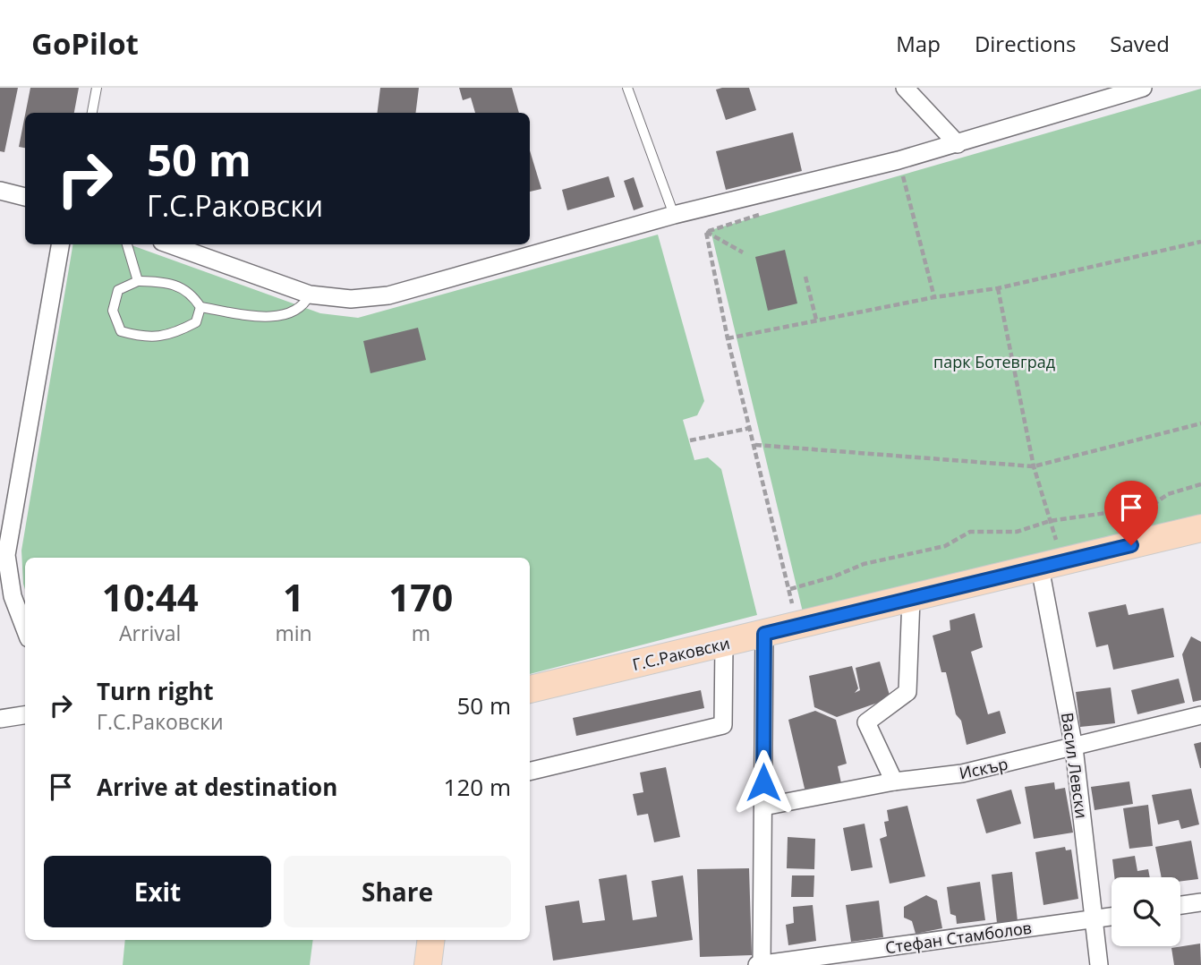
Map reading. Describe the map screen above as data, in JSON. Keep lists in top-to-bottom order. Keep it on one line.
{"streets":{"main road":["Г.С.Раковски"],"street":["Васил Левски","Искър","Стефан Стамболов"]},"crossings":[["Г.С.Раковски","Васил Левски"],["Васил Левски","Искър"],["Васил Левски","Стефан Стамболов"]],"parks":["парк Ботевград"],"page":{"header":"GoPilot","nav":["Map","Directions","Saved"],"turn":["50 m","Г.С.Раковски"],"eta":["10:44","Arrival","1","min","170","m"],"list":[{"name":"Turn right","note":"Г.С.Раковски","value":"50 m"},{"name":"Arrive at destination","value":"120 m"}],"buttons":["Exit","Share"]}}
